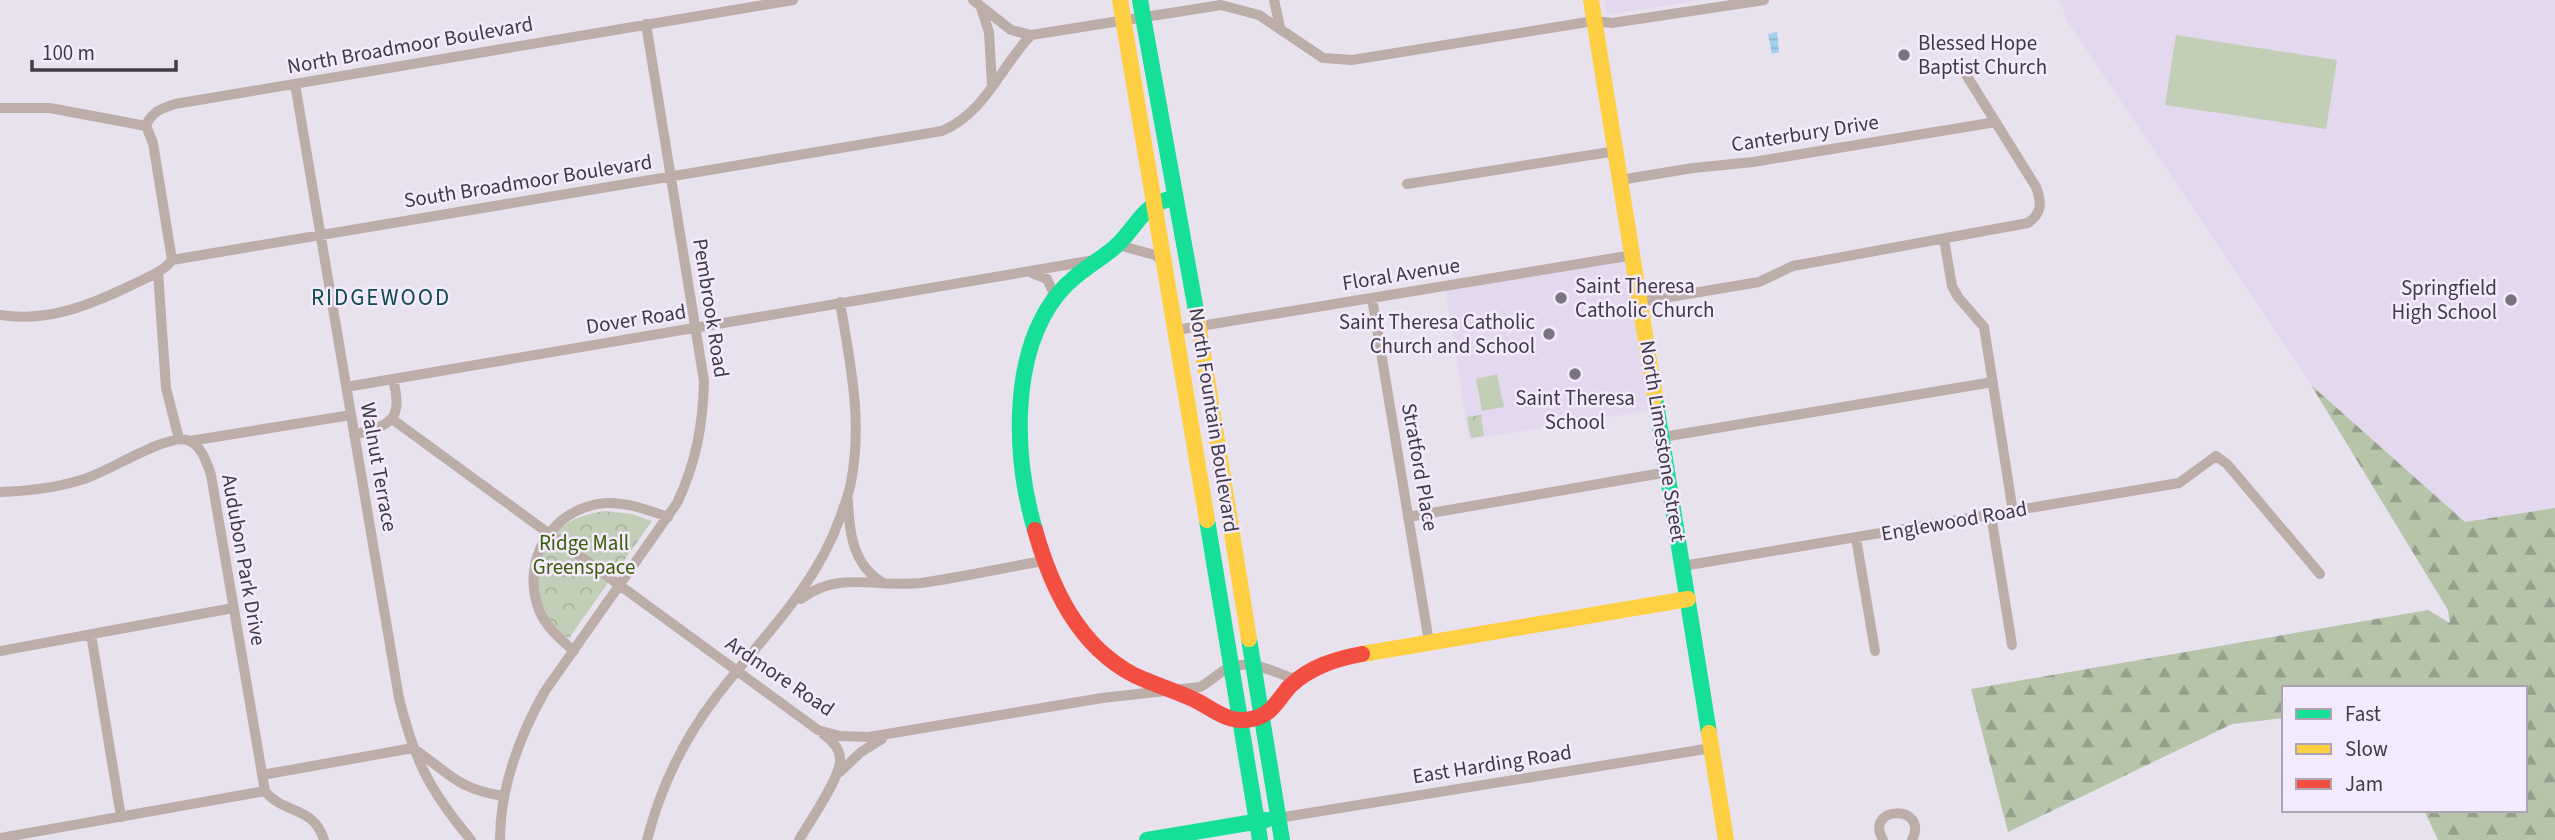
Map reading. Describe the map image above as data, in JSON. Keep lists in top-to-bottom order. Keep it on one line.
{"streets":{"street":["North Broadmoor Boulevard","Canterbury Drive","South Broadmoor Boulevard","Floral Avenue","Pembrook Road","Dover Road","North Fountain Boulevard","North Limestone Street","Walnut Terrace","Stratford Place","Englewood Road","Audubon Park Drive","Ardmore Road","East Harding Road"]},"crossings":[["North Broadmoor Boulevard","Pembrook Road"],["North Broadmoor Boulevard","Walnut Terrace"],["Canterbury Drive","North Limestone Street"],["South Broadmoor Boulevard","Pembrook Road"],["South Broadmoor Boulevard","Walnut Terrace"],["Floral Avenue","North Fountain Boulevard"],["Floral Avenue","North Limestone Street"],["Floral Avenue","Stratford Place"],["Pembrook Road","Dover Road"],["Pembrook Road","Ardmore Road"],["Dover Road","Walnut Terrace"],["North Fountain Boulevard","Ardmore Road"],["North Fountain Boulevard","East Harding Road"],["North Limestone Street","Englewood Road"],["North Limestone Street","East Harding Road"]],"districts":["RIDGEWOOD"],"parks":["Ridge Mall Greenspace"],"places":["Blessed Hope Baptist Church","Saint Theresa Catholic Church","Springfield High School","Saint Theresa Catholic Church and School","Saint Theresa School"],"legend":["Fast","Slow","Jam"],"scale_bar":"100 m"}
